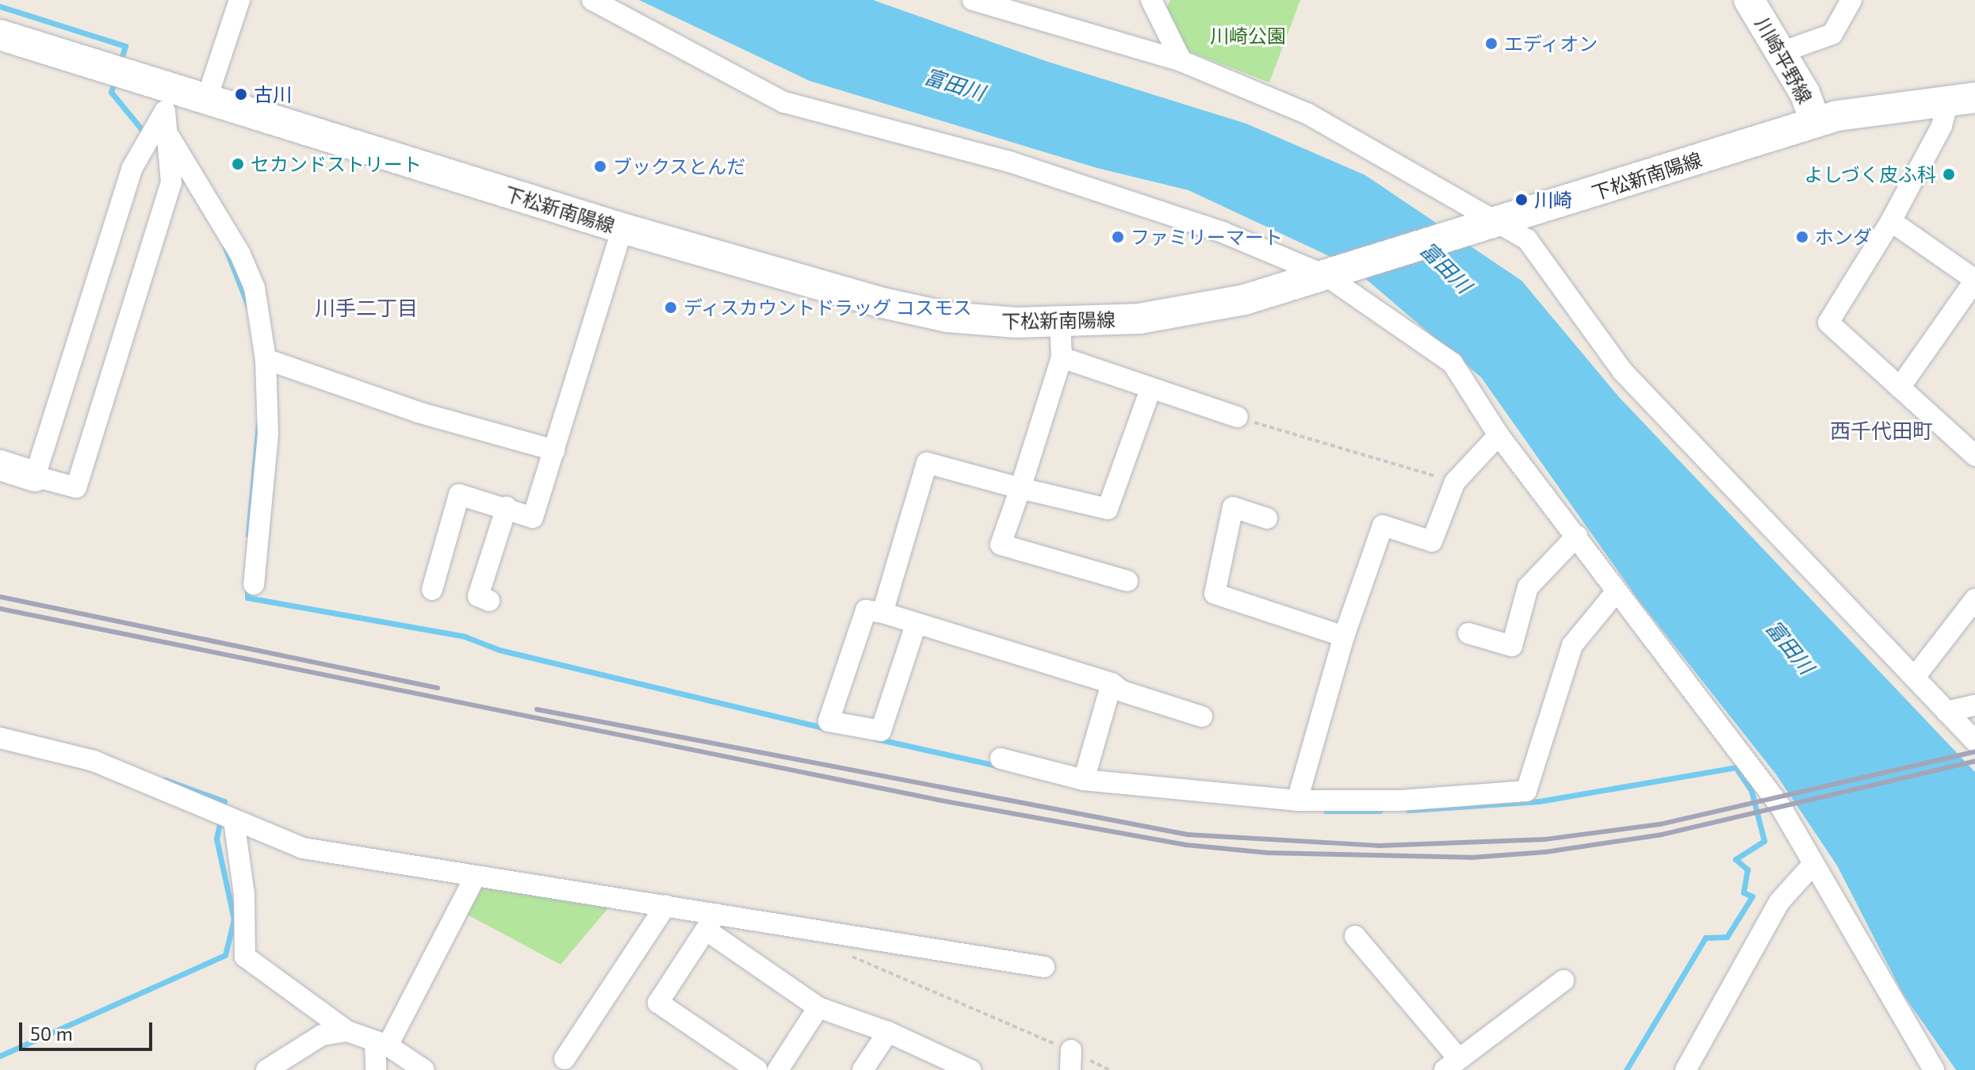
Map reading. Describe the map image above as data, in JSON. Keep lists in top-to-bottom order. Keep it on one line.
{"streets":{"main road":["川崎平野線","下松新南陽線"]},"crossings":[["川崎平野線","下松新南陽線"]],"districts":["川手二丁目","西千代田町"],"water":["富田川"],"parks":["川崎公園"],"places":["エディオン","古川","セカンドストリート","ブックスとんだ","よしづく皮ふ科","川崎","ファミリーマート","ホンダ","ディスカウントドラッグ コスモス"],"scale_bar":"50 m"}
